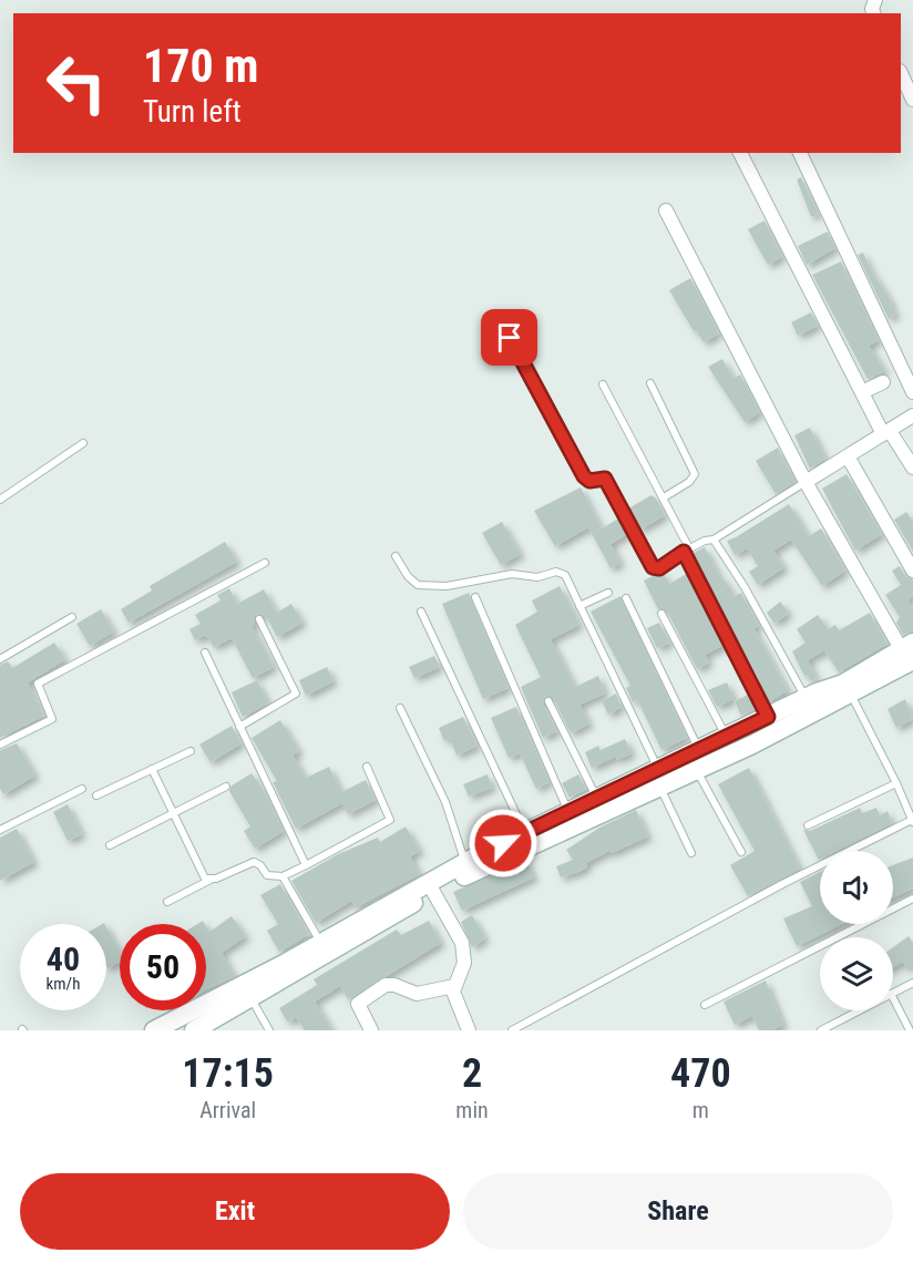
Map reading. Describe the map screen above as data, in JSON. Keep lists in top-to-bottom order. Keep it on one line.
{"page":{"turn":["170 m","Turn left"],"speed":"40 km/h","limit":"50","eta":["17:15","Arrival","2","min","470","m"],"buttons":["Exit","Share"]}}
